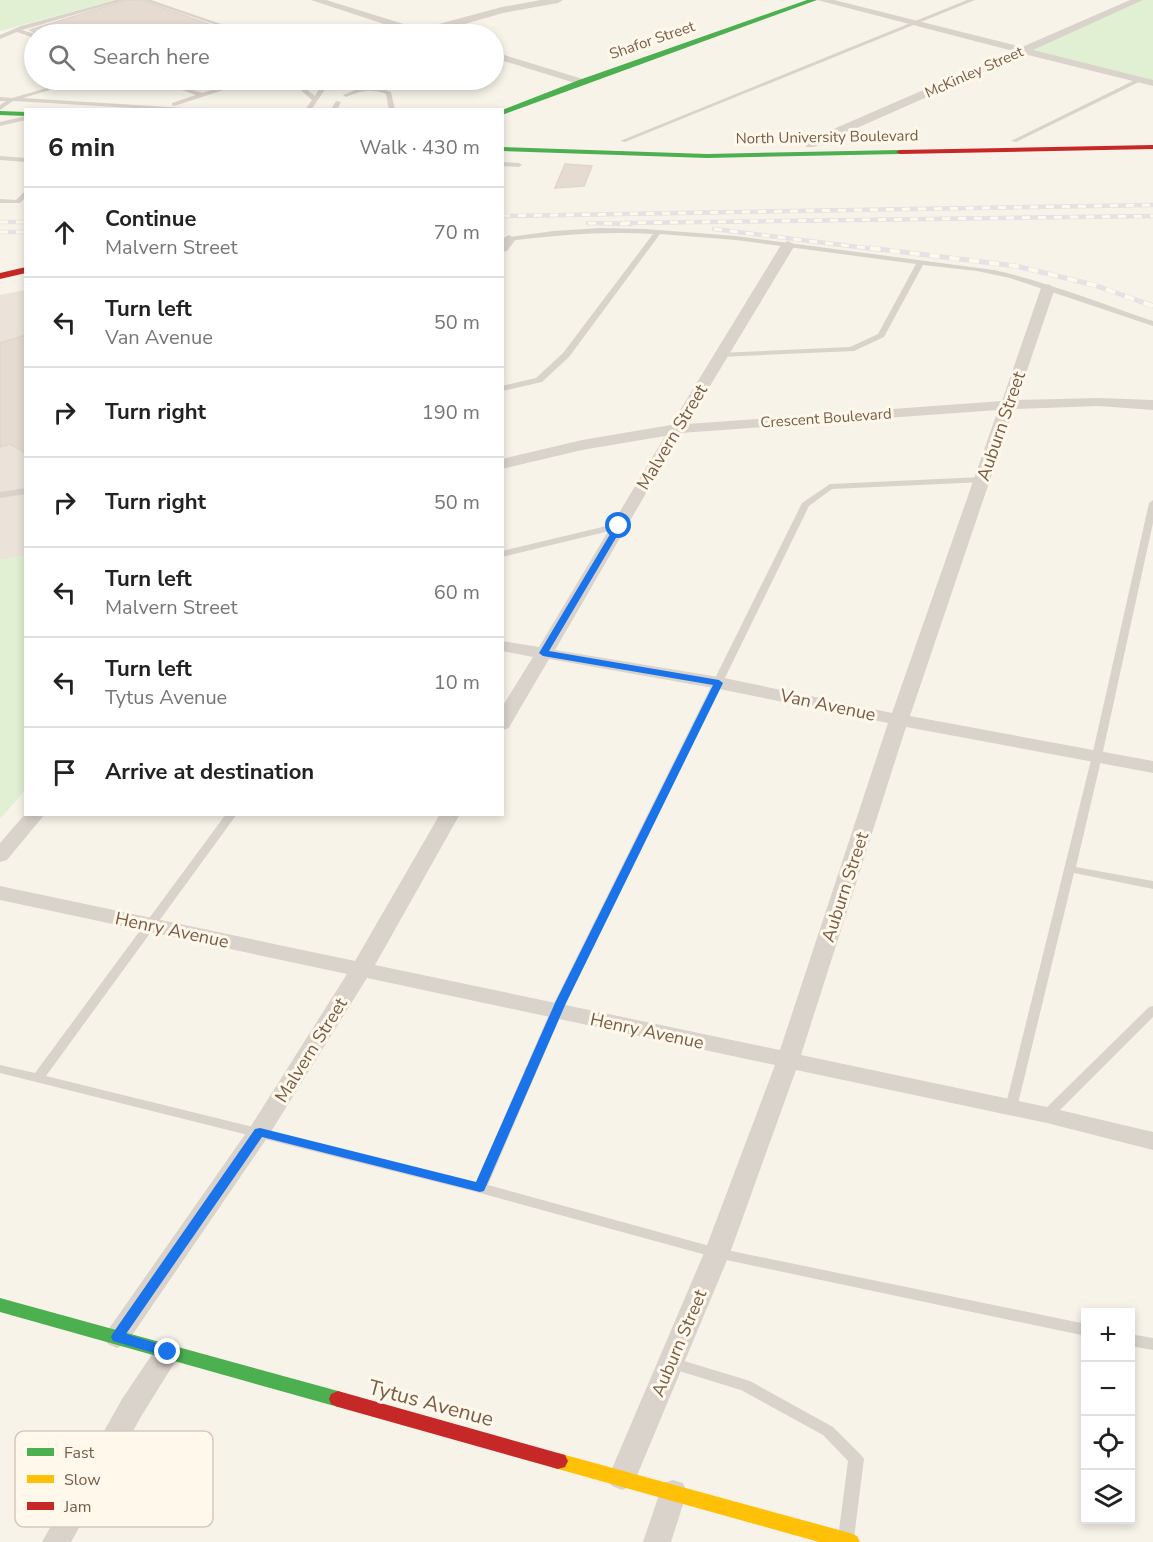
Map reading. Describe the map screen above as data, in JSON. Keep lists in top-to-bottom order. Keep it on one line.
{"streets":{"main road":["Shafor Street","North University Boulevard","Tytus Avenue"],"street":["McKinley Street","Crescent Boulevard","Auburn Street","Malvern Street","Van Avenue","Henry Avenue"]},"crossings":[["McKinley Street","North University Boulevard"],["Crescent Boulevard","Auburn Street"],["Crescent Boulevard","Malvern Street"],["Auburn Street","Van Avenue"],["Auburn Street","Henry Avenue"],["Auburn Street","Tytus Avenue"],["Malvern Street","Van Avenue"],["Malvern Street","Henry Avenue"],["Malvern Street","Tytus Avenue"]],"legend":["Fast","Slow","Jam"],"page":{"search":"Search here","heading":["6 min","Walk · 430 m"],"list":[["Continue","Malvern Street","70 m"],["Turn left","Van Avenue","50 m"],["Turn right","190 m"],["Turn right","50 m"],["Turn left","Malvern Street","60 m"],["Turn left","Tytus Avenue","10 m"],"Arrive at destination"],"map_buttons":["+","−"]}}
